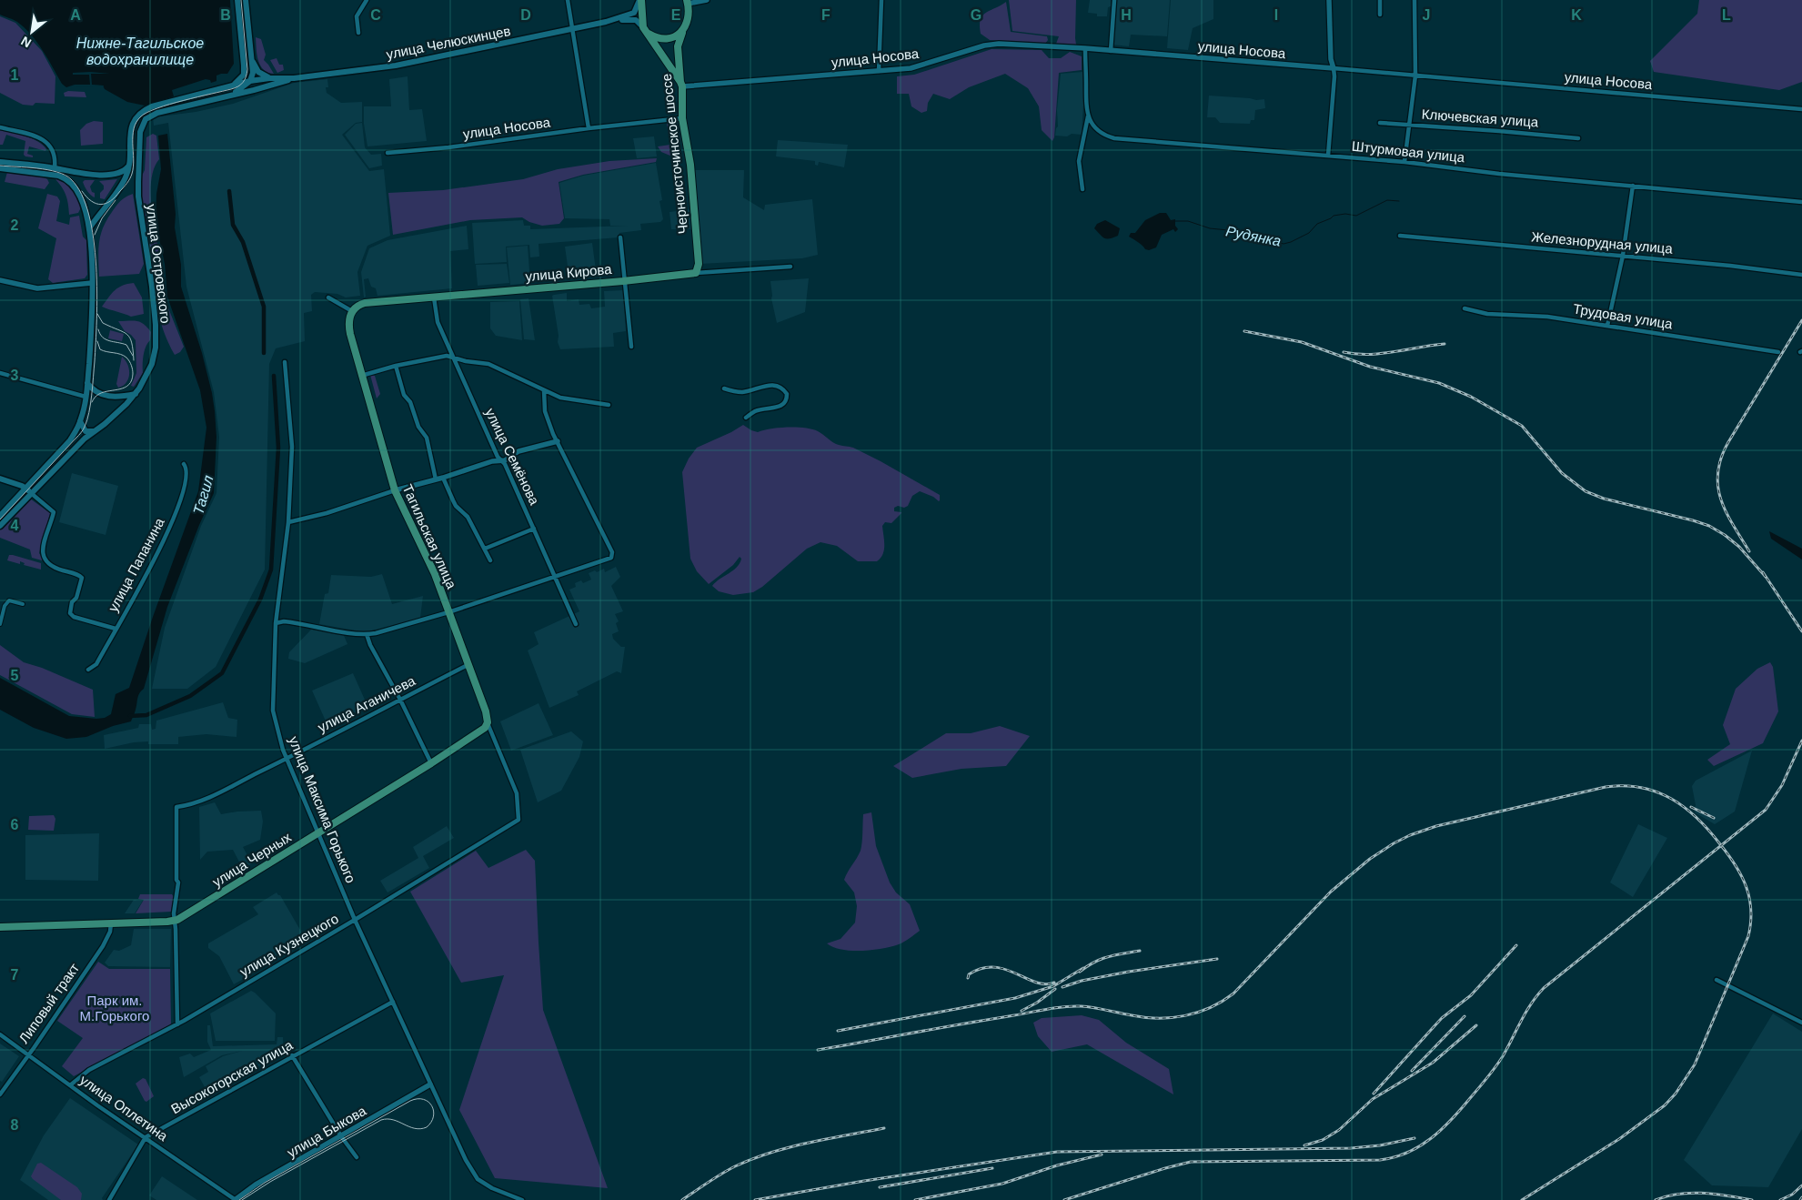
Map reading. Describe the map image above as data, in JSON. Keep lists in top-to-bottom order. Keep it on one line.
{"streets":{"main road":["улица Челюскинцев","Черноисточинское шоссе","улица Островского","улица Кирова","Тагильская улица","улица Черных"],"street":["улица Носова","Ключевская улица","Штурмовая улица","Железнорудная улица","Трудовая улица","улица Семёнова","улица Папанина","улица Аганичева","улица Максима Горького","улица Кузнецкого","Липовый тракт","Высокогорская улица","улица Оплетина","улица Быкова"]},"crossings":[["улица Челюскинцев","улица Островского"],["улица Носова","Черноисточинское шоссе"],["Черноисточинское шоссе","улица Кирова"],["улица Кирова","улица Семёнова"],["улица Кирова","Тагильская улица"],["Тагильская улица","улица Аганичева"],["Тагильская улица","улица Черных"],["Тагильская улица","улица Кузнецкого"],["улица Аганичева","улица Максима Горького"],["улица Аганичева","улица Черных"],["улица Максима Горького","улица Черных"],["улица Максима Горького","улица Кузнецкого"],["улица Максима Горького","Высокогорская улица"],["улица Максима Горького","улица Быкова"],["улица Черных","Липовый тракт"],["улица Кузнецкого","улица Оплетина"],["Липовый тракт","улица Оплетина"],["Высокогорская улица","улица Оплетина"],["улица Оплетина","улица Быкова"]],"water":["Нижне-Тагильское водохранилище","Рудянка","Тагил"],"parks":["Парк им. М.Горького"],"north":"bottom left","grid":{"columns":["A","B","C","D","E","F","G","H","I","J","K","L"],"rows":["1","2","3","4","5","6","7","8"]}}
